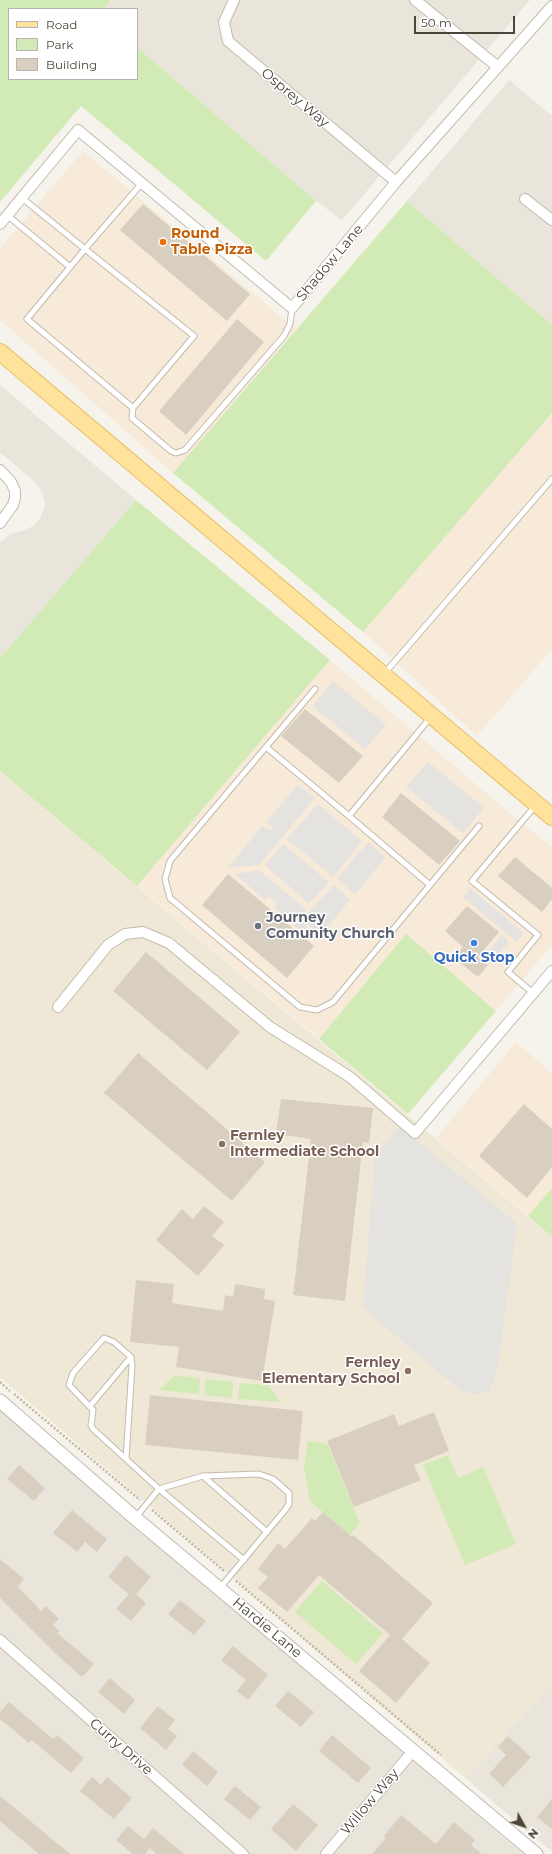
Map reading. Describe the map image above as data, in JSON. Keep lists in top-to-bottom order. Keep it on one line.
{"streets":{"street":["Osprey Way","Shadow Lane","Hardie Lane","Curry Drive","Willow Way"]},"crossings":[["Osprey Way","Shadow Lane"],["Hardie Lane","Willow Way"]],"places":["Round Table Pizza","Journey Comunity Church","Quick Stop","Fernley Intermediate School","Fernley Elementary School"],"legend":["Road","Park","Building"],"scale_bar":"50 m","north":"bottom right"}
